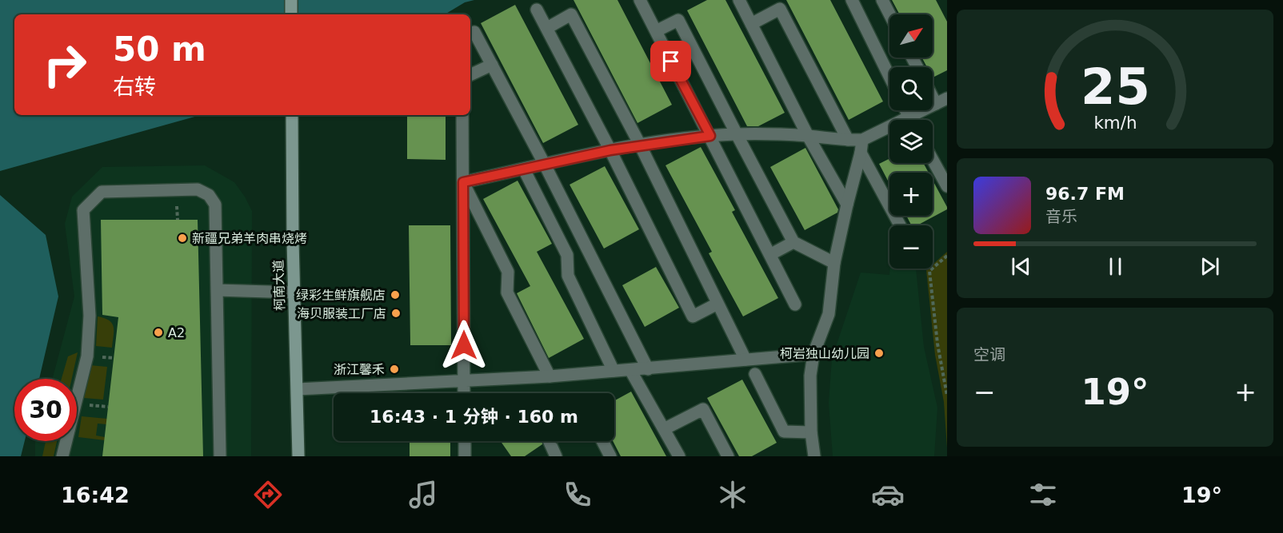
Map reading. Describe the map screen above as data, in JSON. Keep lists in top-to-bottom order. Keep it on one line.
{"streets":{"main road":["柯南大道"]},"places":["新疆兄弟羊肉串烧烤","绿彩生鲜旗舰店","海贝服装工厂店","A2","柯岩独山幼儿园","浙江馨禾"],"north":"top right","page":{"map_buttons":["+","−"],"turn":["50 m","右转"],"song":["96.7 FM","音乐"],"tile":"空调","heat":["−","19°","+"],"limit":"30","trip":"16:43 · 1 分钟 · 160 m","tabs":["16:42","19°"],"gauge":["25","km/h"]}}
